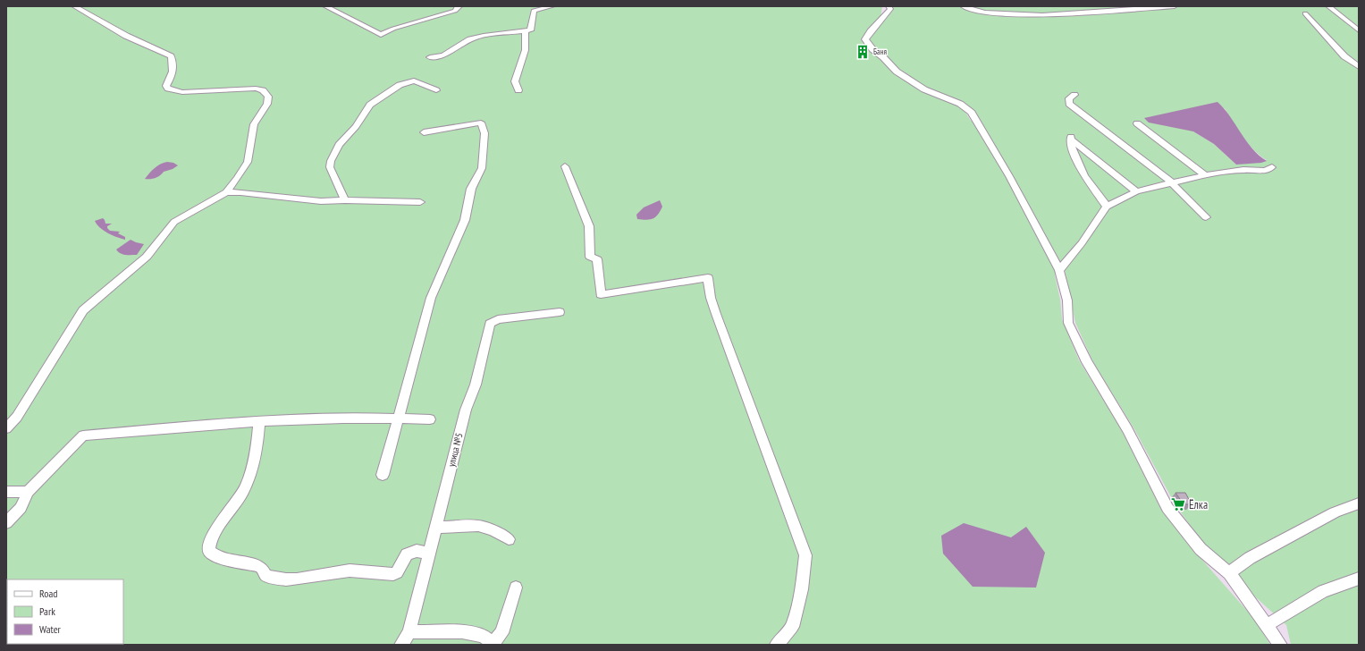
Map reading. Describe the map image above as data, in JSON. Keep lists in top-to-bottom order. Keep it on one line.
{"streets":{"street":["улица №5"]},"places":{"building":["Баня"],"supermarket":["Ёлка"]},"legend":["Road","Park","Water"]}
